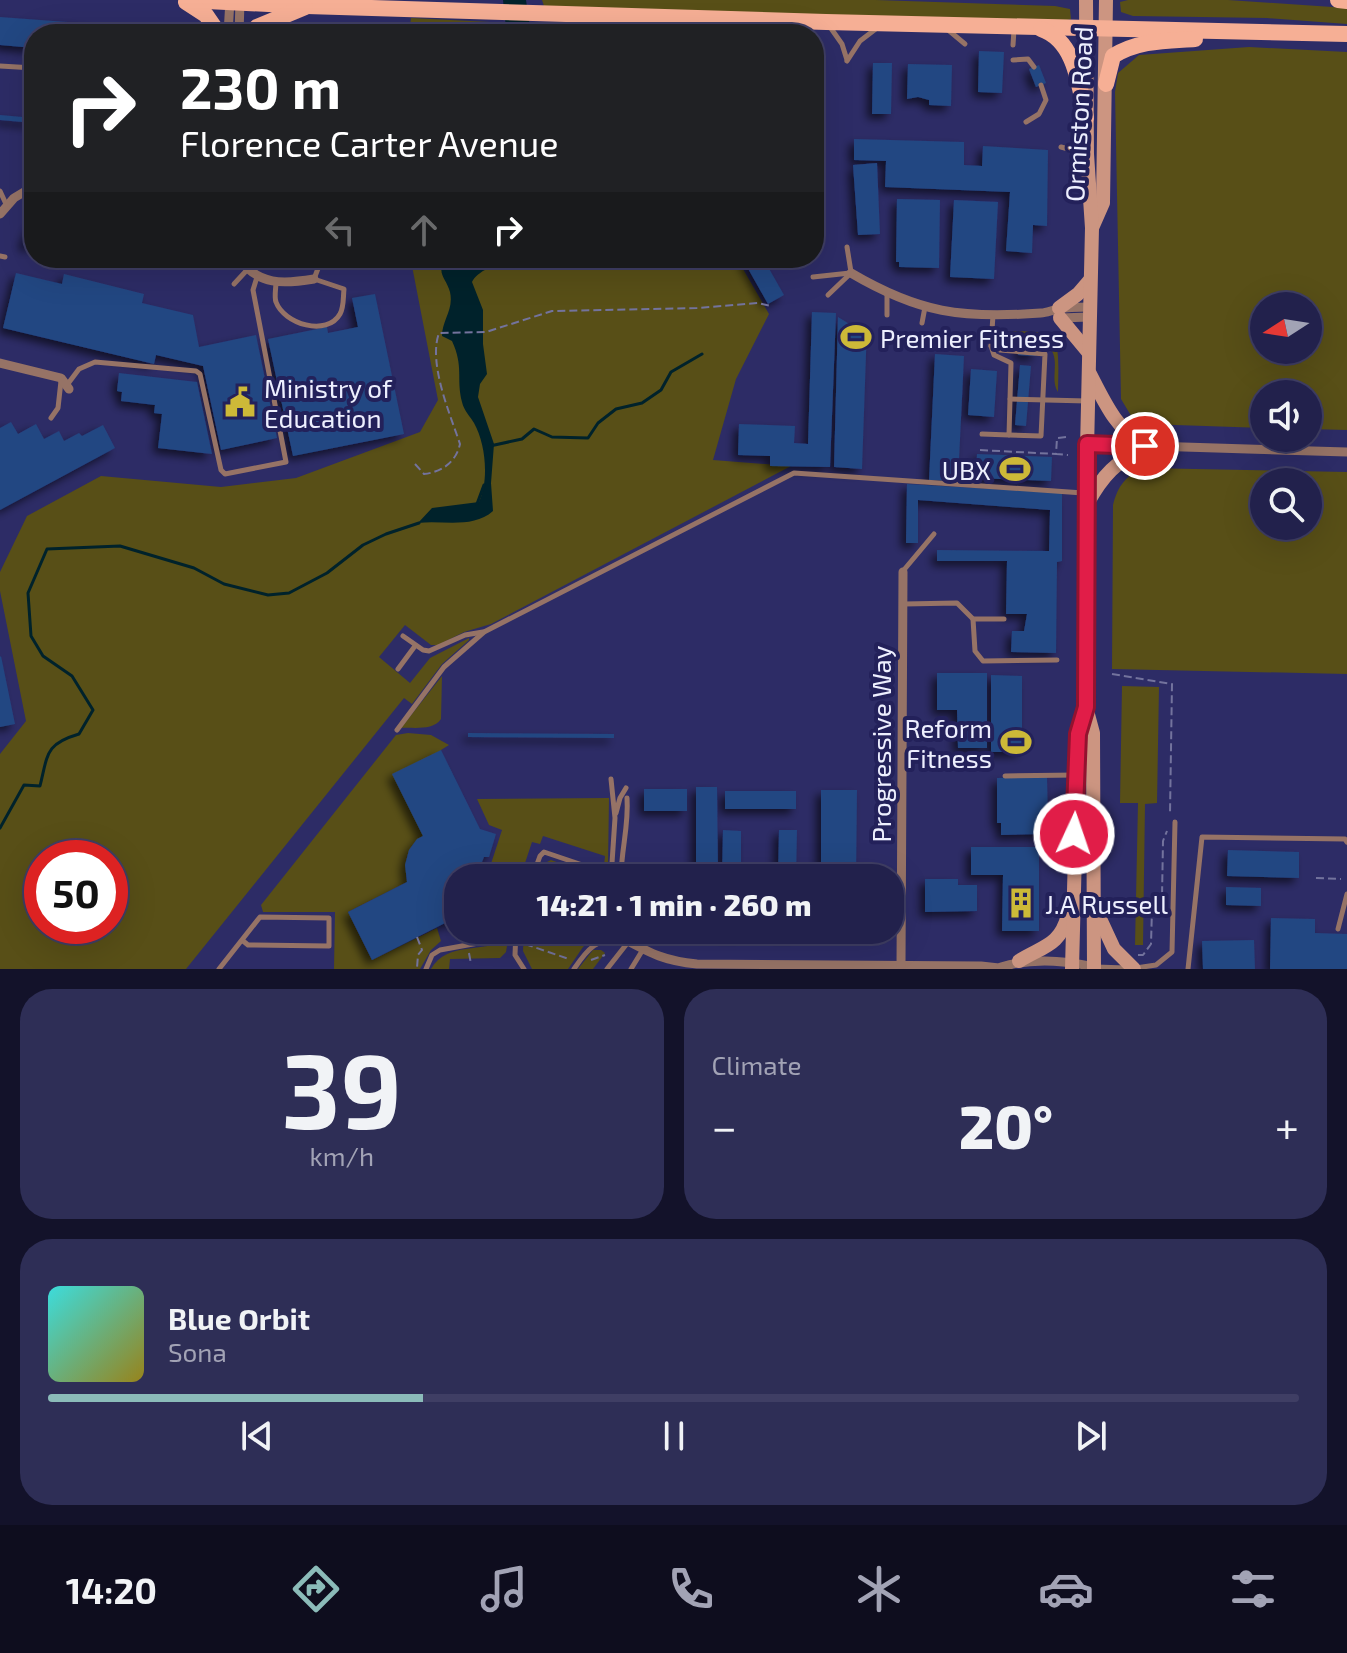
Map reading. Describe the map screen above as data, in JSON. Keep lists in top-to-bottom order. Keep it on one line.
{"streets":{"main road":["Ormiston Road"],"street":["Progressive Way"]},"places":{"sports":["Premier Fitness","UBX","Reform Fitness"],"public building":["Ministry of Education"],"building":["J.A Russell"]},"north":"left","page":{"turn":["230 m","Florence Carter Avenue"],"limit":"50","trip":"14:21 · 1 min · 260 m","tile":[["39","km/h"],"Climate"],"heat":["−","20°","+"],"song":["Blue Orbit","Sona"],"tabs":"14:20"}}
